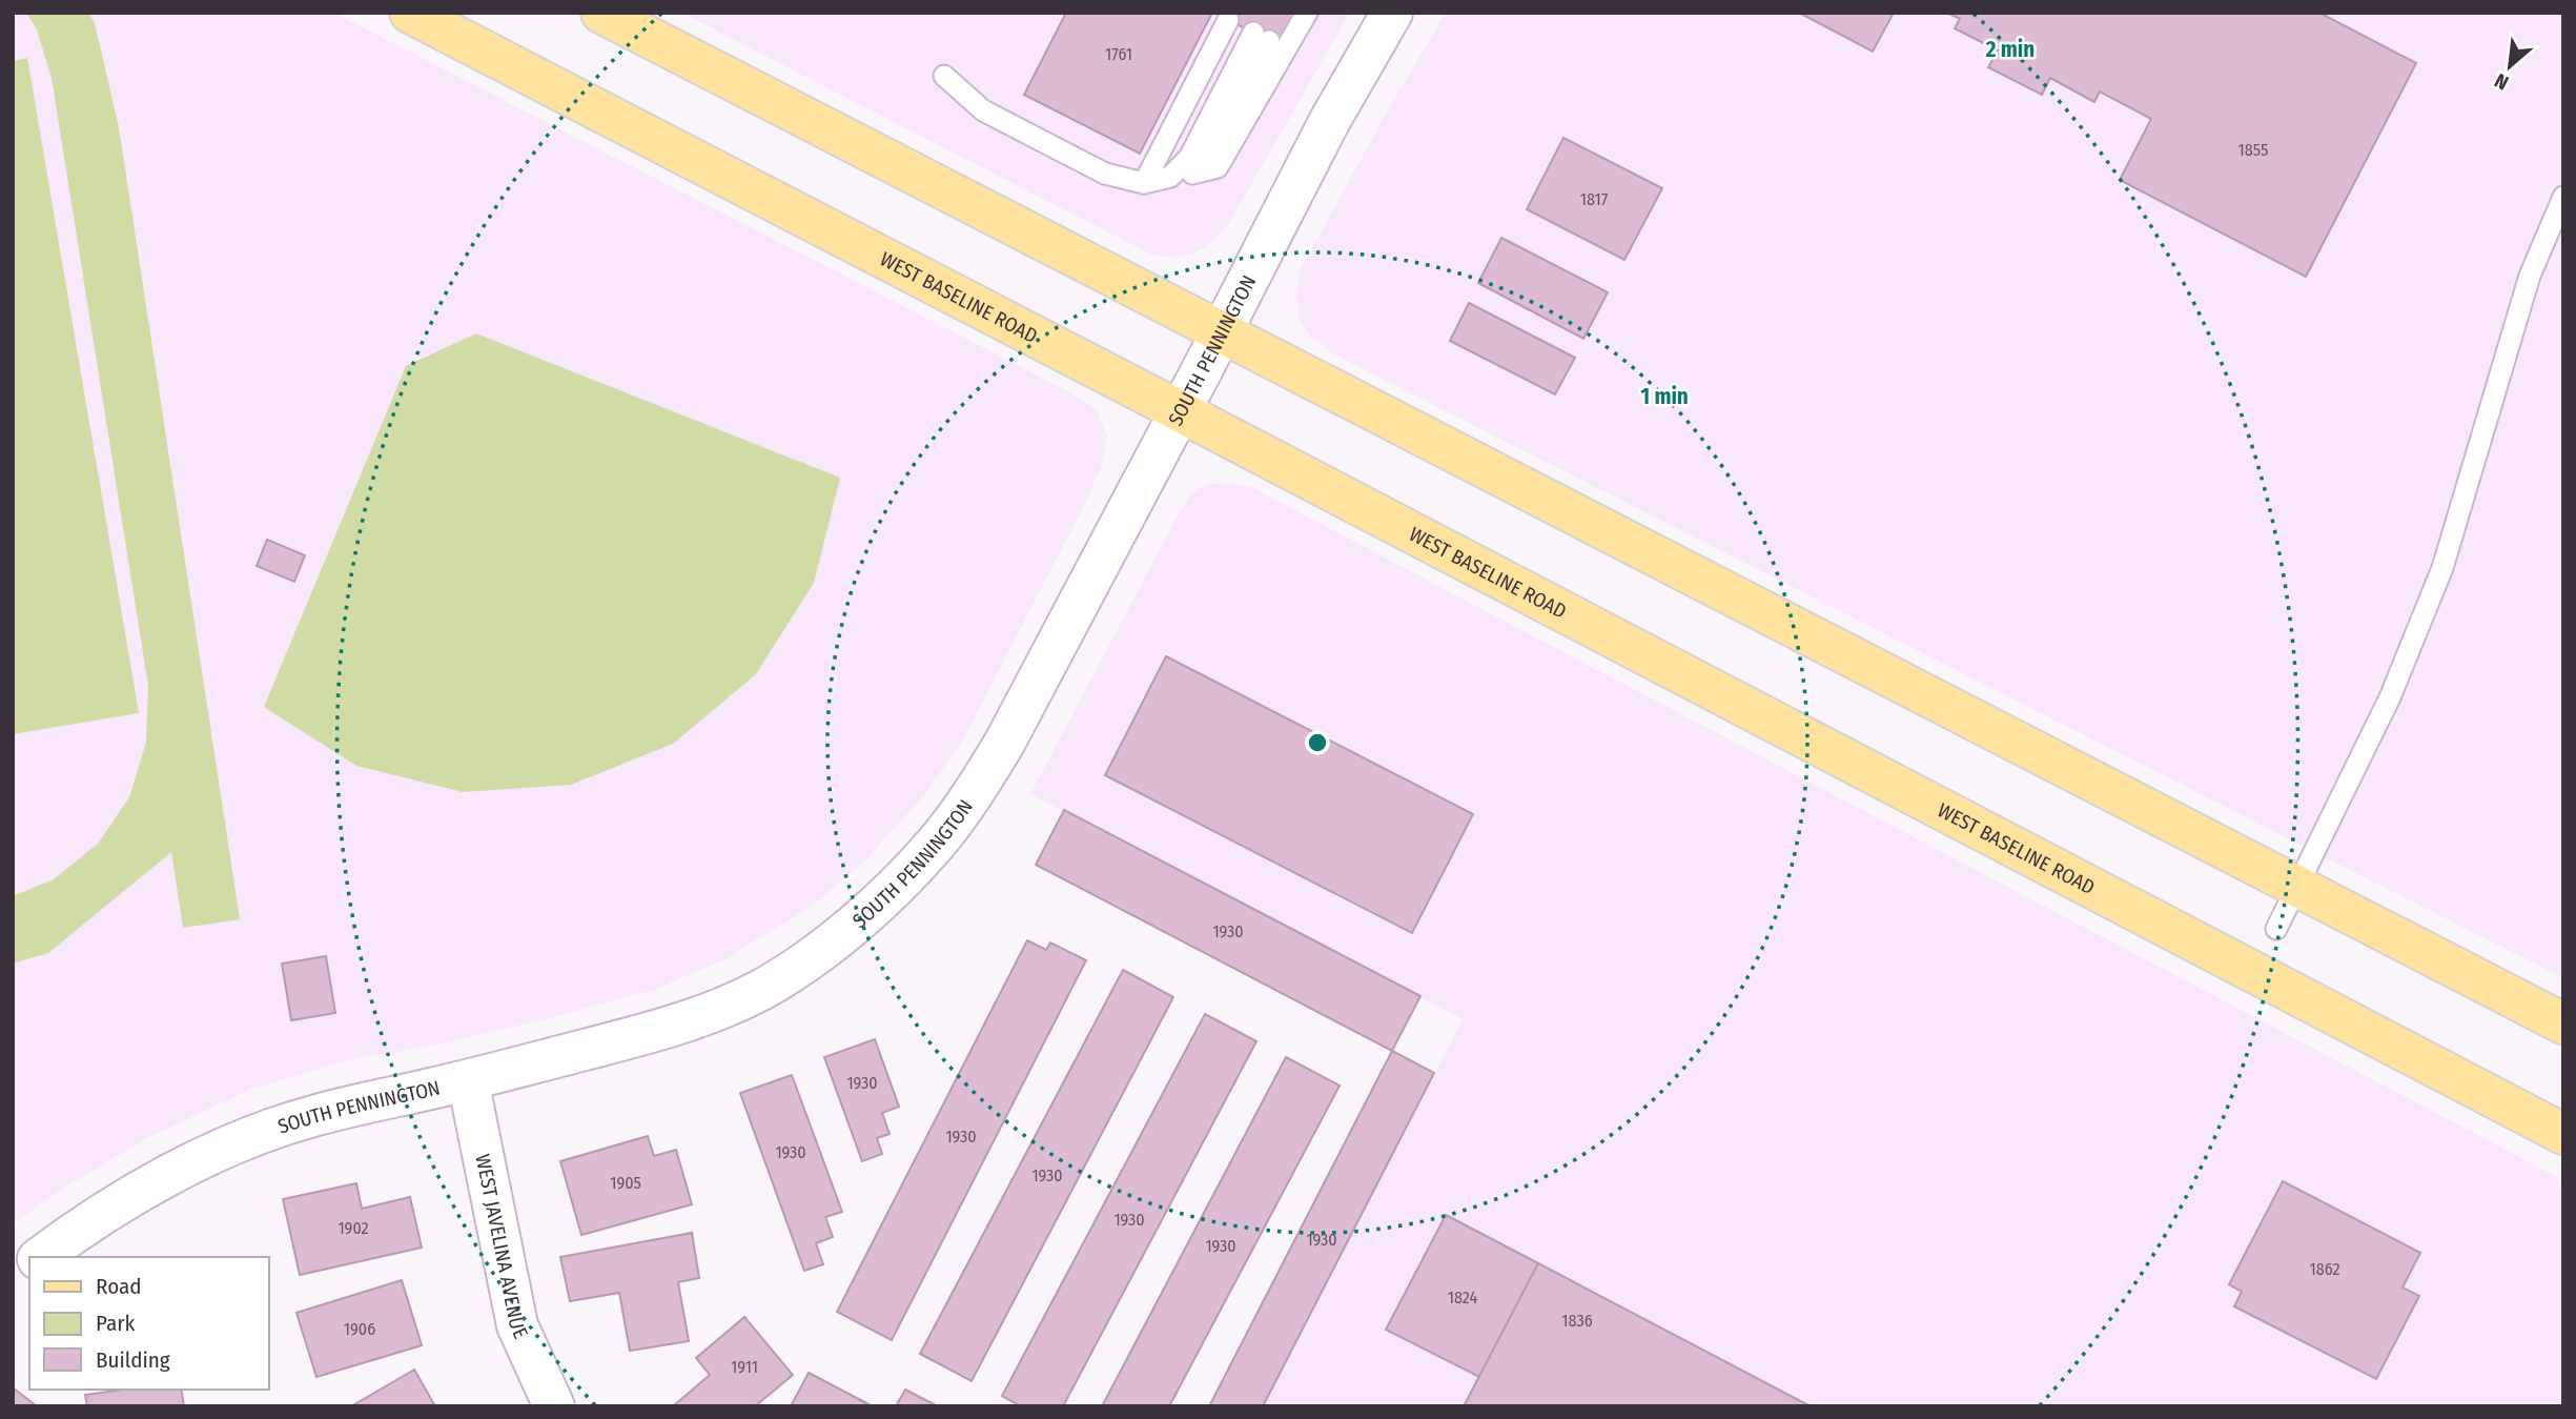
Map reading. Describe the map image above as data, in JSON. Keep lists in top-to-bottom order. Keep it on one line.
{"streets":{"main road":["WEST BASELINE ROAD"],"street":["SOUTH PENNINGTON","WEST JAVELINA AVENUE"]},"crossings":[["WEST BASELINE ROAD","SOUTH PENNINGTON"],["SOUTH PENNINGTON","WEST JAVELINA AVENUE"]],"house_numbers":["1761","1855","1817","1930","1930","1930","1930","1930","1905","1930","1902","1930","1930","1862","1824","1836","1906","1911"],"legend":["Road","Park","Building"],"north":"bottom left","rings":["2 min","1 min"]}
